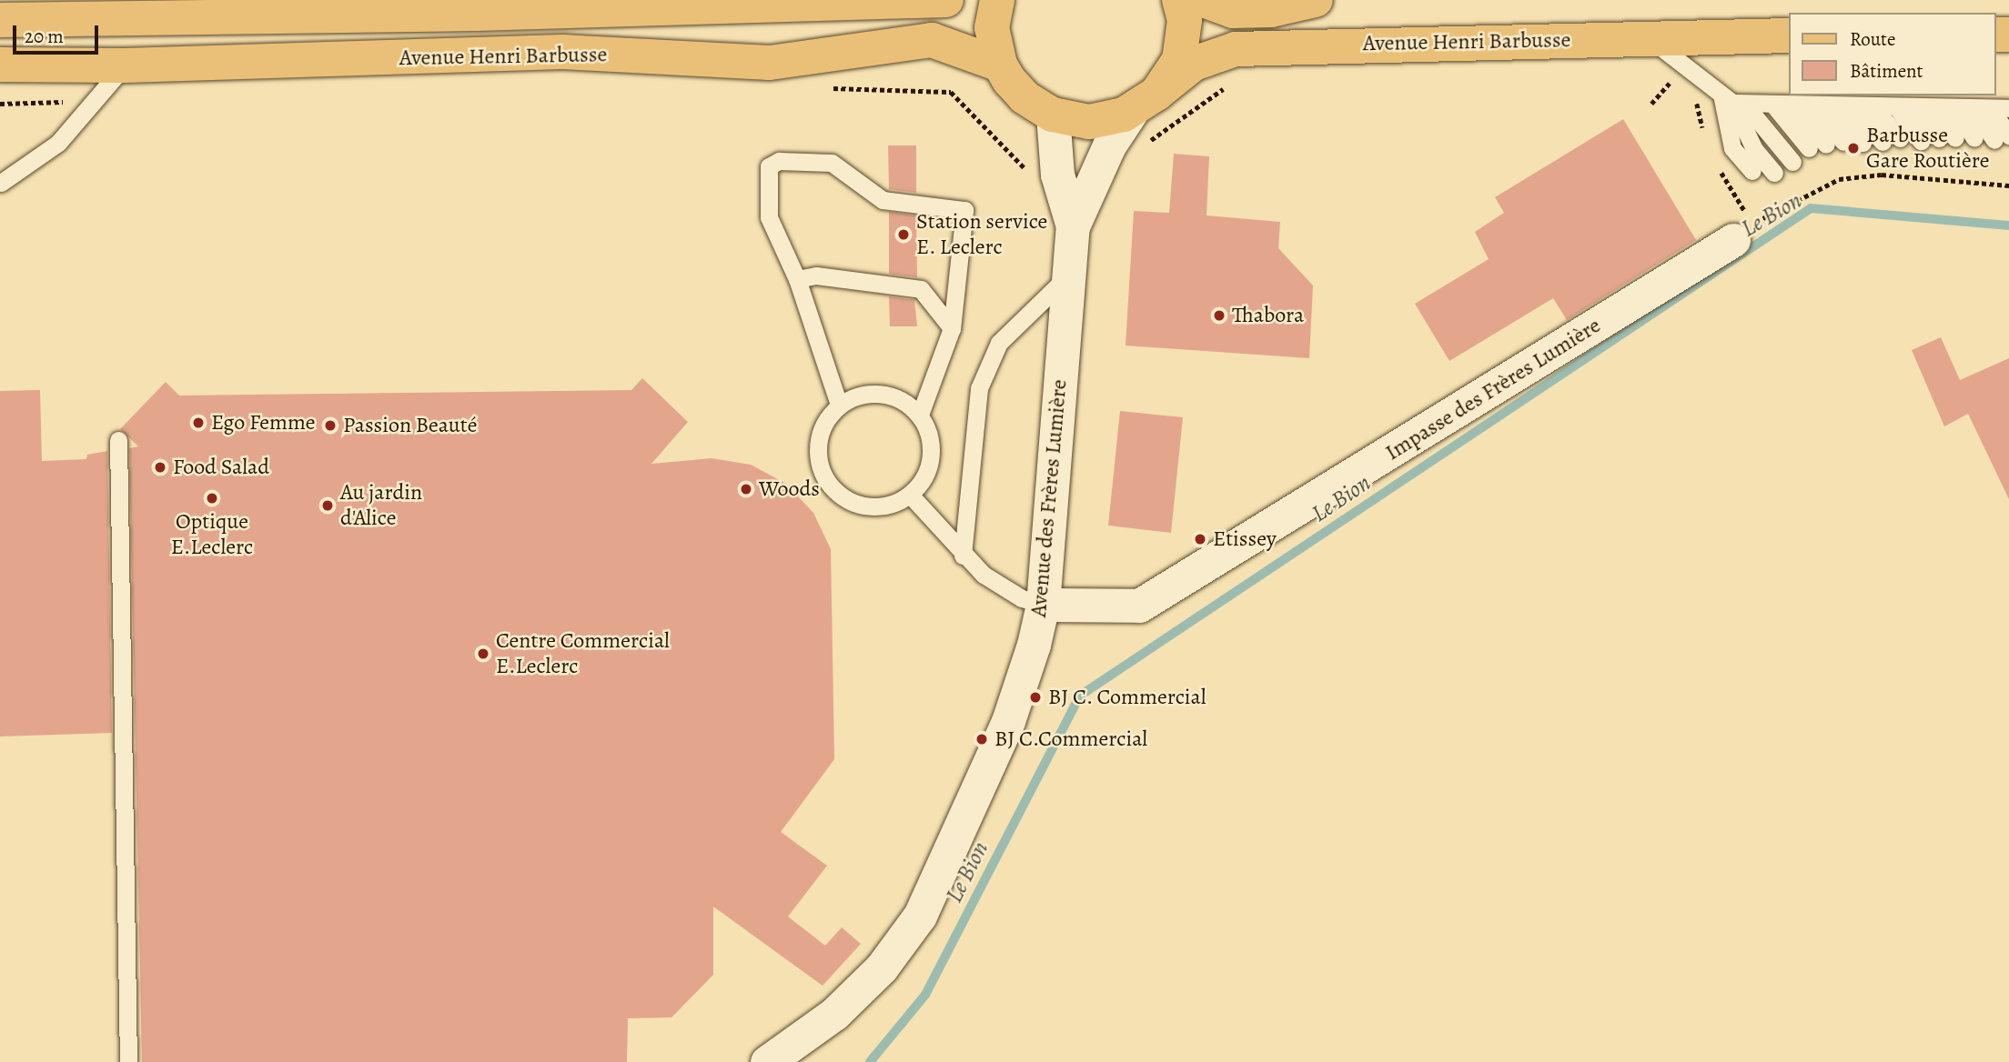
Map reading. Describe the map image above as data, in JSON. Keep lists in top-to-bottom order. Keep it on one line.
{"streets":{"main road":["Avenue Henri Barbusse"],"street":["Impasse des Frères Lumière","Avenue des Frères Lumière"]},"crossings":[["Avenue Henri Barbusse","Avenue des Frères Lumière"],["Impasse des Frères Lumière","Avenue des Frères Lumière"]],"water":["Le Bion"],"places":["Barbusse Gare Routière","Station service E. Leclerc","Thabora","Ego Femme","Passion Beauté","Food Salad","Woods","Optique E.Leclerc","Au jardin d'Alice","Etissey","Centre Commercial E.Leclerc","BJ C. Commercial","BJ C.Commercial"],"legend":["Route","Bâtiment"],"scale_bar":"20 m"}
